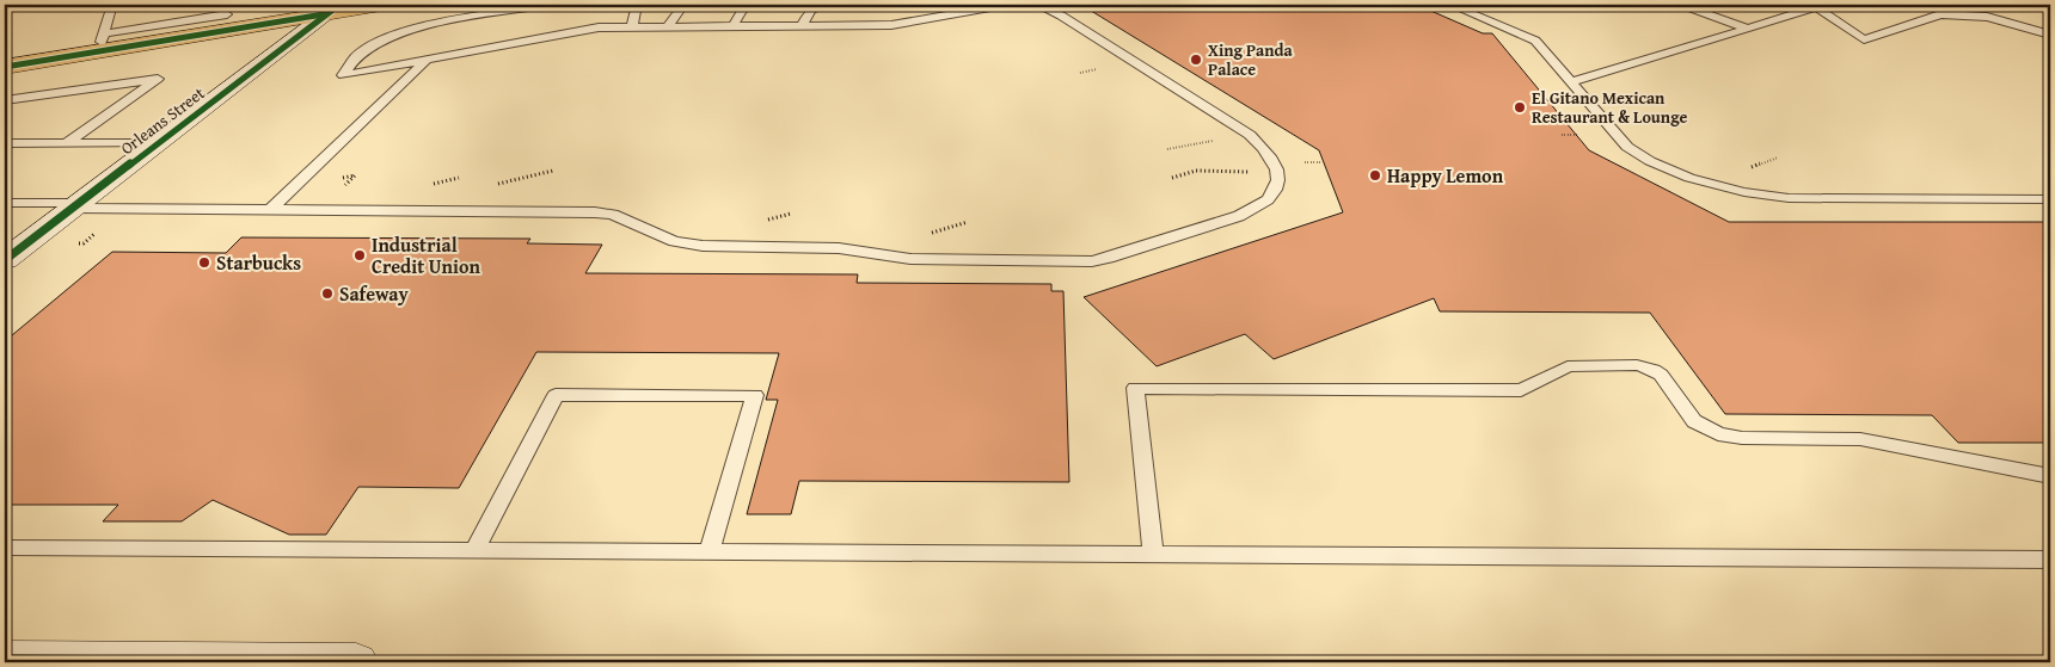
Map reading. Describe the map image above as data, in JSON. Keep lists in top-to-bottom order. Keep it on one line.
{"streets":{"main road":["Orleans Street"]},"places":["Xing Panda Palace","El Gitano Mexican Restaurant & Lounge","Happy Lemon","Industrial Credit Union","Starbucks","Safeway"]}
